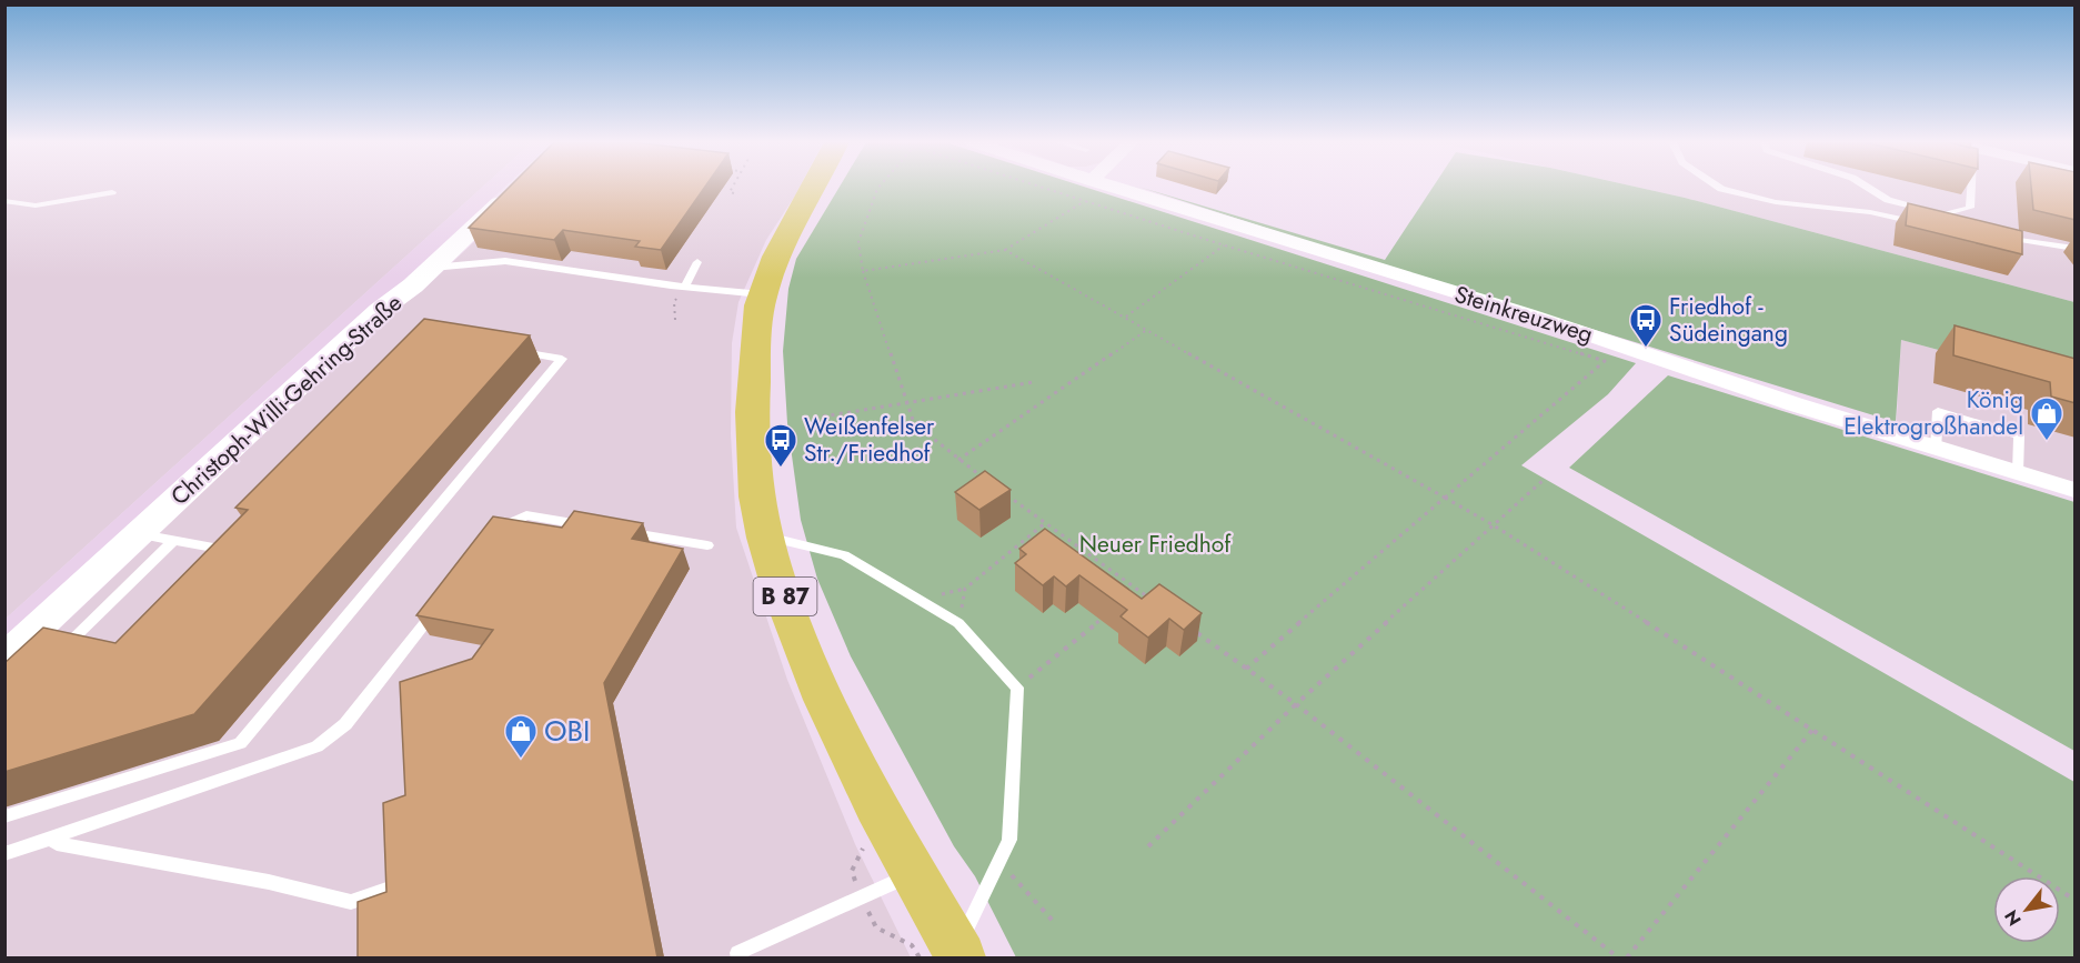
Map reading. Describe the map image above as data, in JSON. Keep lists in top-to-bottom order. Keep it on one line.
{"streets":{"main road":["B 87"],"street":["Steinkreuzweg","Christoph-Willi-Gehring-Straße"]},"parks":["Neuer Friedhof"],"places":{"bus stop":["Friedhof - Südeingang","Weißenfelser Str./Friedhof"],"shop":["König Elektrogroßhandel","OBI"]},"north":"bottom left"}
